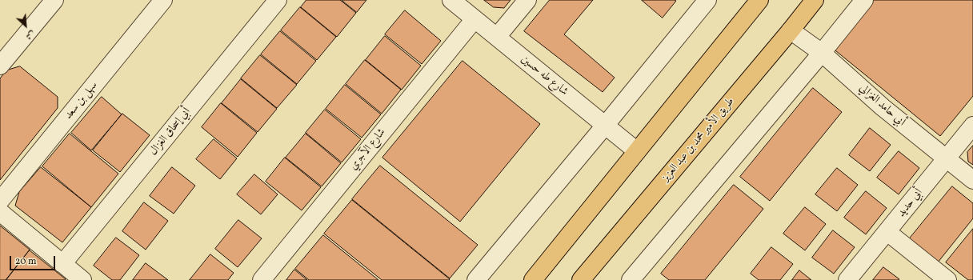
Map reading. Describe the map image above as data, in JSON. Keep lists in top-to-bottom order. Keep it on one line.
{"streets":{"main road":["طريق الأمير محمد بن عبد العزيز"],"street":["شارع طه حسين","سهل بن سعد","أبي حامد الغزالي","أبي إسحاق الغزال","شارع الآجري","أبي حديد"]},"crossings":[["شارع طه حسين","شارع الآجري"],["أبي حامد الغزالي","طريق الأمير محمد بن عبد العزيز"],["أبي حامد الغزالي","أبي حديد"]],"scale_bar":"20 m","north":"bottom right"}
